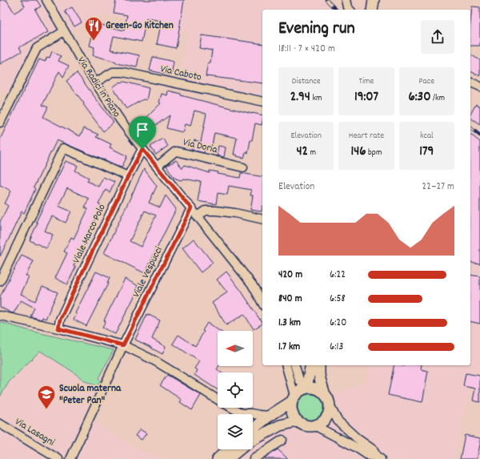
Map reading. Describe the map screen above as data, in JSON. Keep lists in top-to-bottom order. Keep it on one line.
{"streets":{"street":["Via Caboto","Via Radici in Piano","Via Doria","Viale Marco Polo","Viale Vespucci","Via Lasagni"]},"crossings":[["Via Caboto","Via Radici in Piano"],["Via Radici in Piano","Via Doria"],["Via Radici in Piano","Viale Marco Polo"],["Via Radici in Piano","Viale Vespucci"]],"places":{"restaurant":["Green-Go Kitchen"],"school or university":["Scuola materna \"Peter Pan\""]},"north":"left","page":{"heading":["Evening run","18:11 · 7 × 420 m"],"stats":[["Distance","2.94 km"],["Time","19:07"],["Pace","6:30 /km"],["Elevation","42 m"],["Heart rate","146 bpm"],["kcal","179"]],"chart":["Elevation","22–27 m"],"list":[{"name":"420 m","note":"6:22"},{"name":"840 m","note":"6:58"},{"name":"1.3 km","note":"6:20"},{"name":"1.7 km","note":"6:13"}]}}
